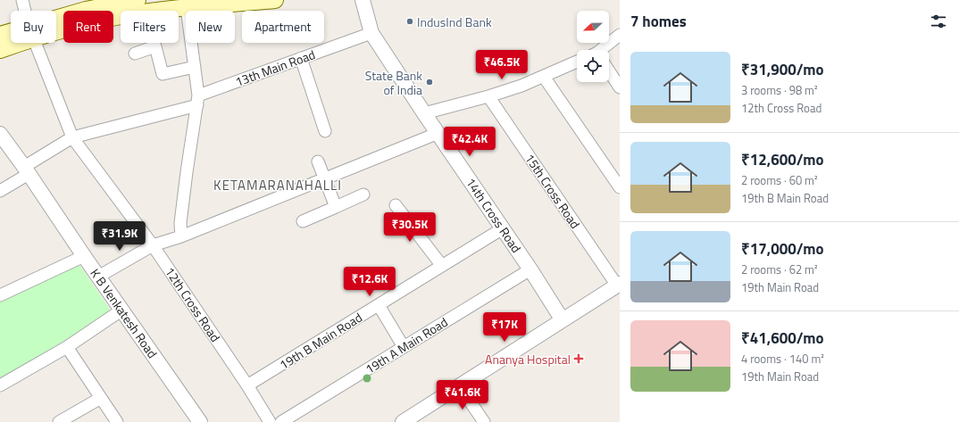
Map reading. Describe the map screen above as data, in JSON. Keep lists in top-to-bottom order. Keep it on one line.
{"streets":{"street":["13th Main Road","15th Cross Road","14th Cross Road","12th Cross Road","K B Venkatesh Road","19th B Main Road","19th A Main Road"]},"crossings":[["13th Main Road","14th Cross Road"],["13th Main Road","12th Cross Road"],["13th Main Road","K B Venkatesh Road"],["14th Cross Road","19th B Main Road"],["14th Cross Road","19th A Main Road"],["12th Cross Road","19th B Main Road"]],"districts":["KETAMARANAHALLI"],"places":{"other":["IndusInd Bank","State Bank of India"],"health":["Ananya Hospital"]},"north":"left","page":{"heading":"7 homes","chip":["Buy","Rent","Filters","New","Apartment"],"list":[{"name":"₹31,900/mo","note":"3 rooms · 98 m² · 12th Cross Road"},{"name":"₹12,600/mo","note":"2 rooms · 60 m² · 19th B Main Road"},{"name":"₹17,000/mo","note":"2 rooms · 62 m² · 19th Main Road"},{"name":"₹41,600/mo","note":"4 rooms · 140 m² · 19th Main Road"}],"price":["₹46.5K","₹42.4K","₹30.5K","₹31.9K","₹12.6K","₹17K","₹41.6K"]}}
